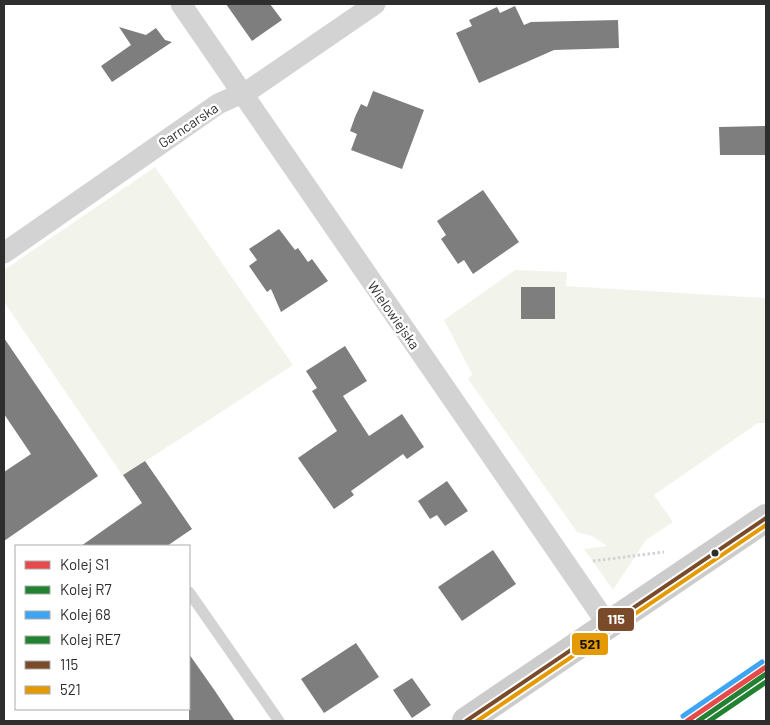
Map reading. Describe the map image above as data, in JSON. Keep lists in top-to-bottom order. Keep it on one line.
{"streets":{"street":["Garncarska","Wielowiejska"]},"crossings":[["Garncarska","Wielowiejska"]],"lines":["transit line 115","transit line 521","rail line 68","rail line S1","rail line R7","rail line RE7"],"legend":["Kolej S1","Kolej R7","Kolej 68","Kolej RE7","115","521"]}
